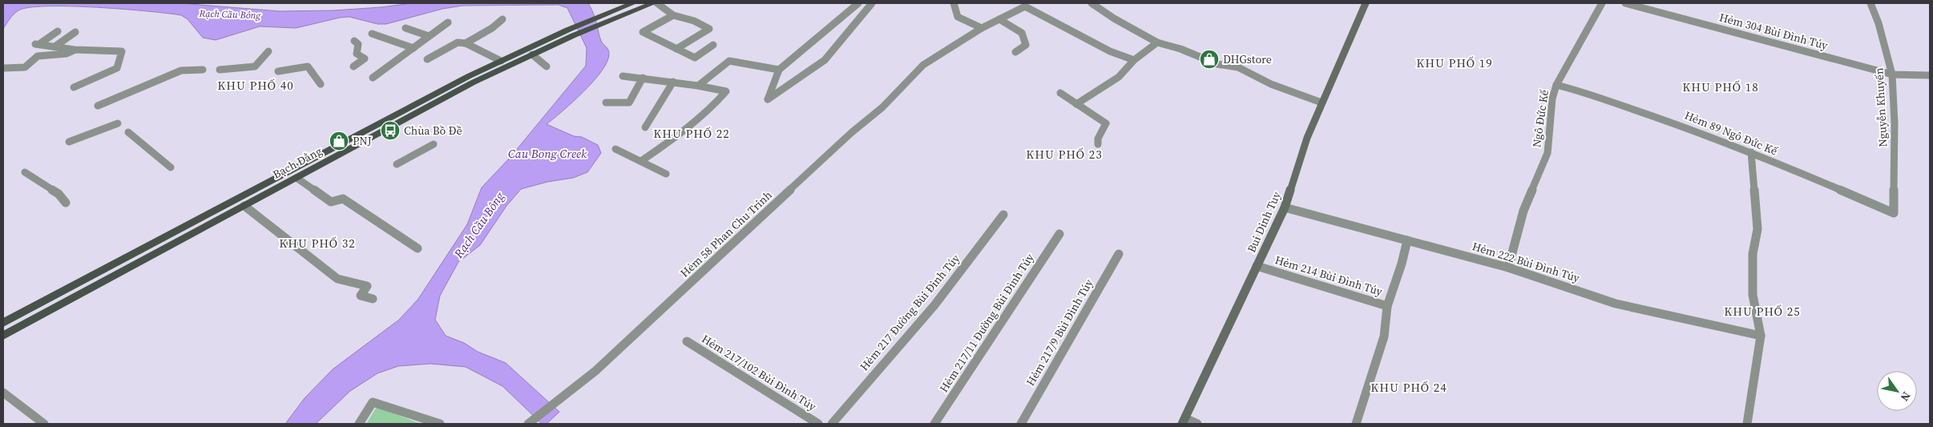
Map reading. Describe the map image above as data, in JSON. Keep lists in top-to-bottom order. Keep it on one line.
{"streets":{"main road":["Bạch Đằng"],"street":["Hẻm 304 Bùi Đình Túy","Nguyễn Khuyến","Ngô Đức Kế","Hẻm 89 Ngô Đức Kế","Bui Dinh Tuy","Hẻm 58 Phan Chu Trinh","Hẻm 222 Bùi Đình Túy","Hẻm 214 Bùi Đình Túy","Hẻm 217 Đường Bùi Đình Túy","Hẻm 217/11 Đường Bùi Đình Túy","Hẻm 217/9 Bùi Đình Túy","Hẻm 217/102 Bùi Đình Túy"]},"crossings":[["Hẻm 304 Bùi Đình Túy","Nguyễn Khuyến"],["Nguyễn Khuyến","Hẻm 89 Ngô Đức Kế"],["Ngô Đức Kế","Hẻm 89 Ngô Đức Kế"],["Ngô Đức Kế","Hẻm 222 Bùi Đình Túy"],["Bui Dinh Tuy","Hẻm 222 Bùi Đình Túy"],["Bui Dinh Tuy","Hẻm 214 Bùi Đình Túy"]],"districts":["KHU PHỐ 19","KHU PHỐ 40","KHU PHỐ 18","KHU PHỐ 22","KHU PHỐ 23","KHU PHỐ 32","KHU PHỐ 25","KHU PHỐ 24"],"water":["Rạch Cầu Bông","Cau Bong Creek"],"places":{"shop":["DHGstore","PNJ"],"bus stop":["Chùa Bồ Đề"]},"north":"bottom right"}
